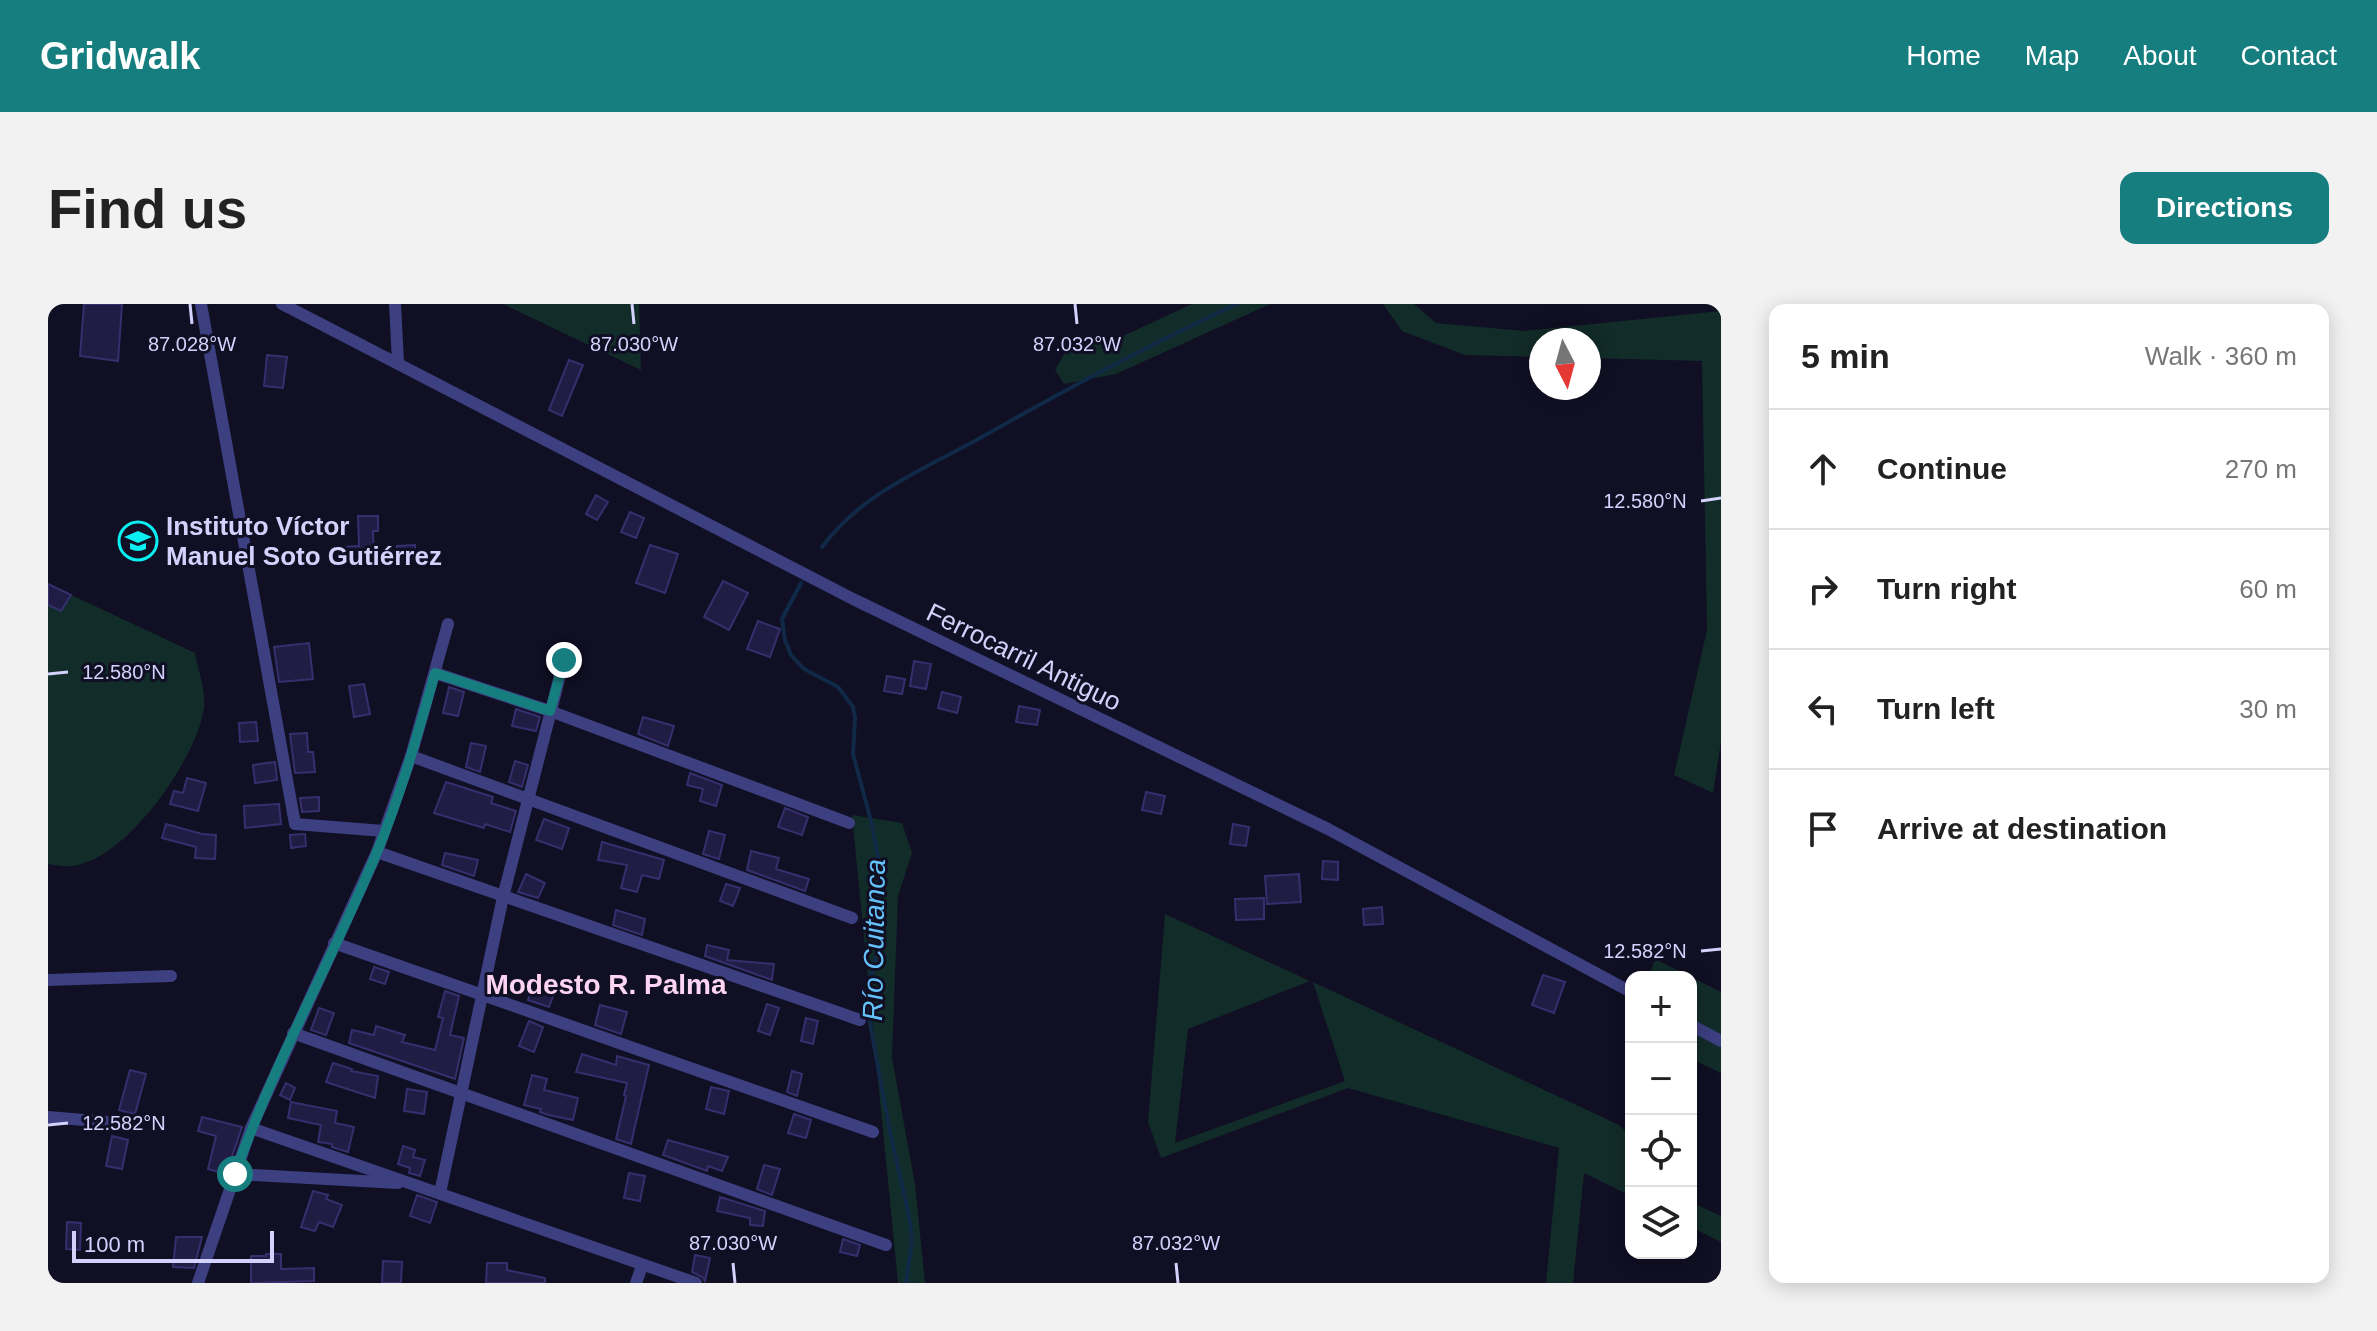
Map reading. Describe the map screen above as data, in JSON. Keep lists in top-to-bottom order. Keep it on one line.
{"streets":{"street":["Ferrocarril Antiguo"]},"districts":["Modesto R. Palma"],"water":["Río Cuitanca"],"places":{"school or university":["Instituto Víctor Manuel Soto Gutiérrez"]},"scale_bar":"100 m","north":"bottom","page":{"header":"Gridwalk","nav":["Home","Map","About","Contact"],"buttons":"Directions","title":"Find us","heading":["5 min","Walk · 360 m"],"list":[["Continue","270 m"],["Turn right","60 m"],["Turn left","30 m"],"Arrive at destination"],"map_buttons":["+","−"],"scale":"100 m"},"coordinates":["87.028°W","87.030°W","87.032°W","12.580°N","12.582°N"]}
